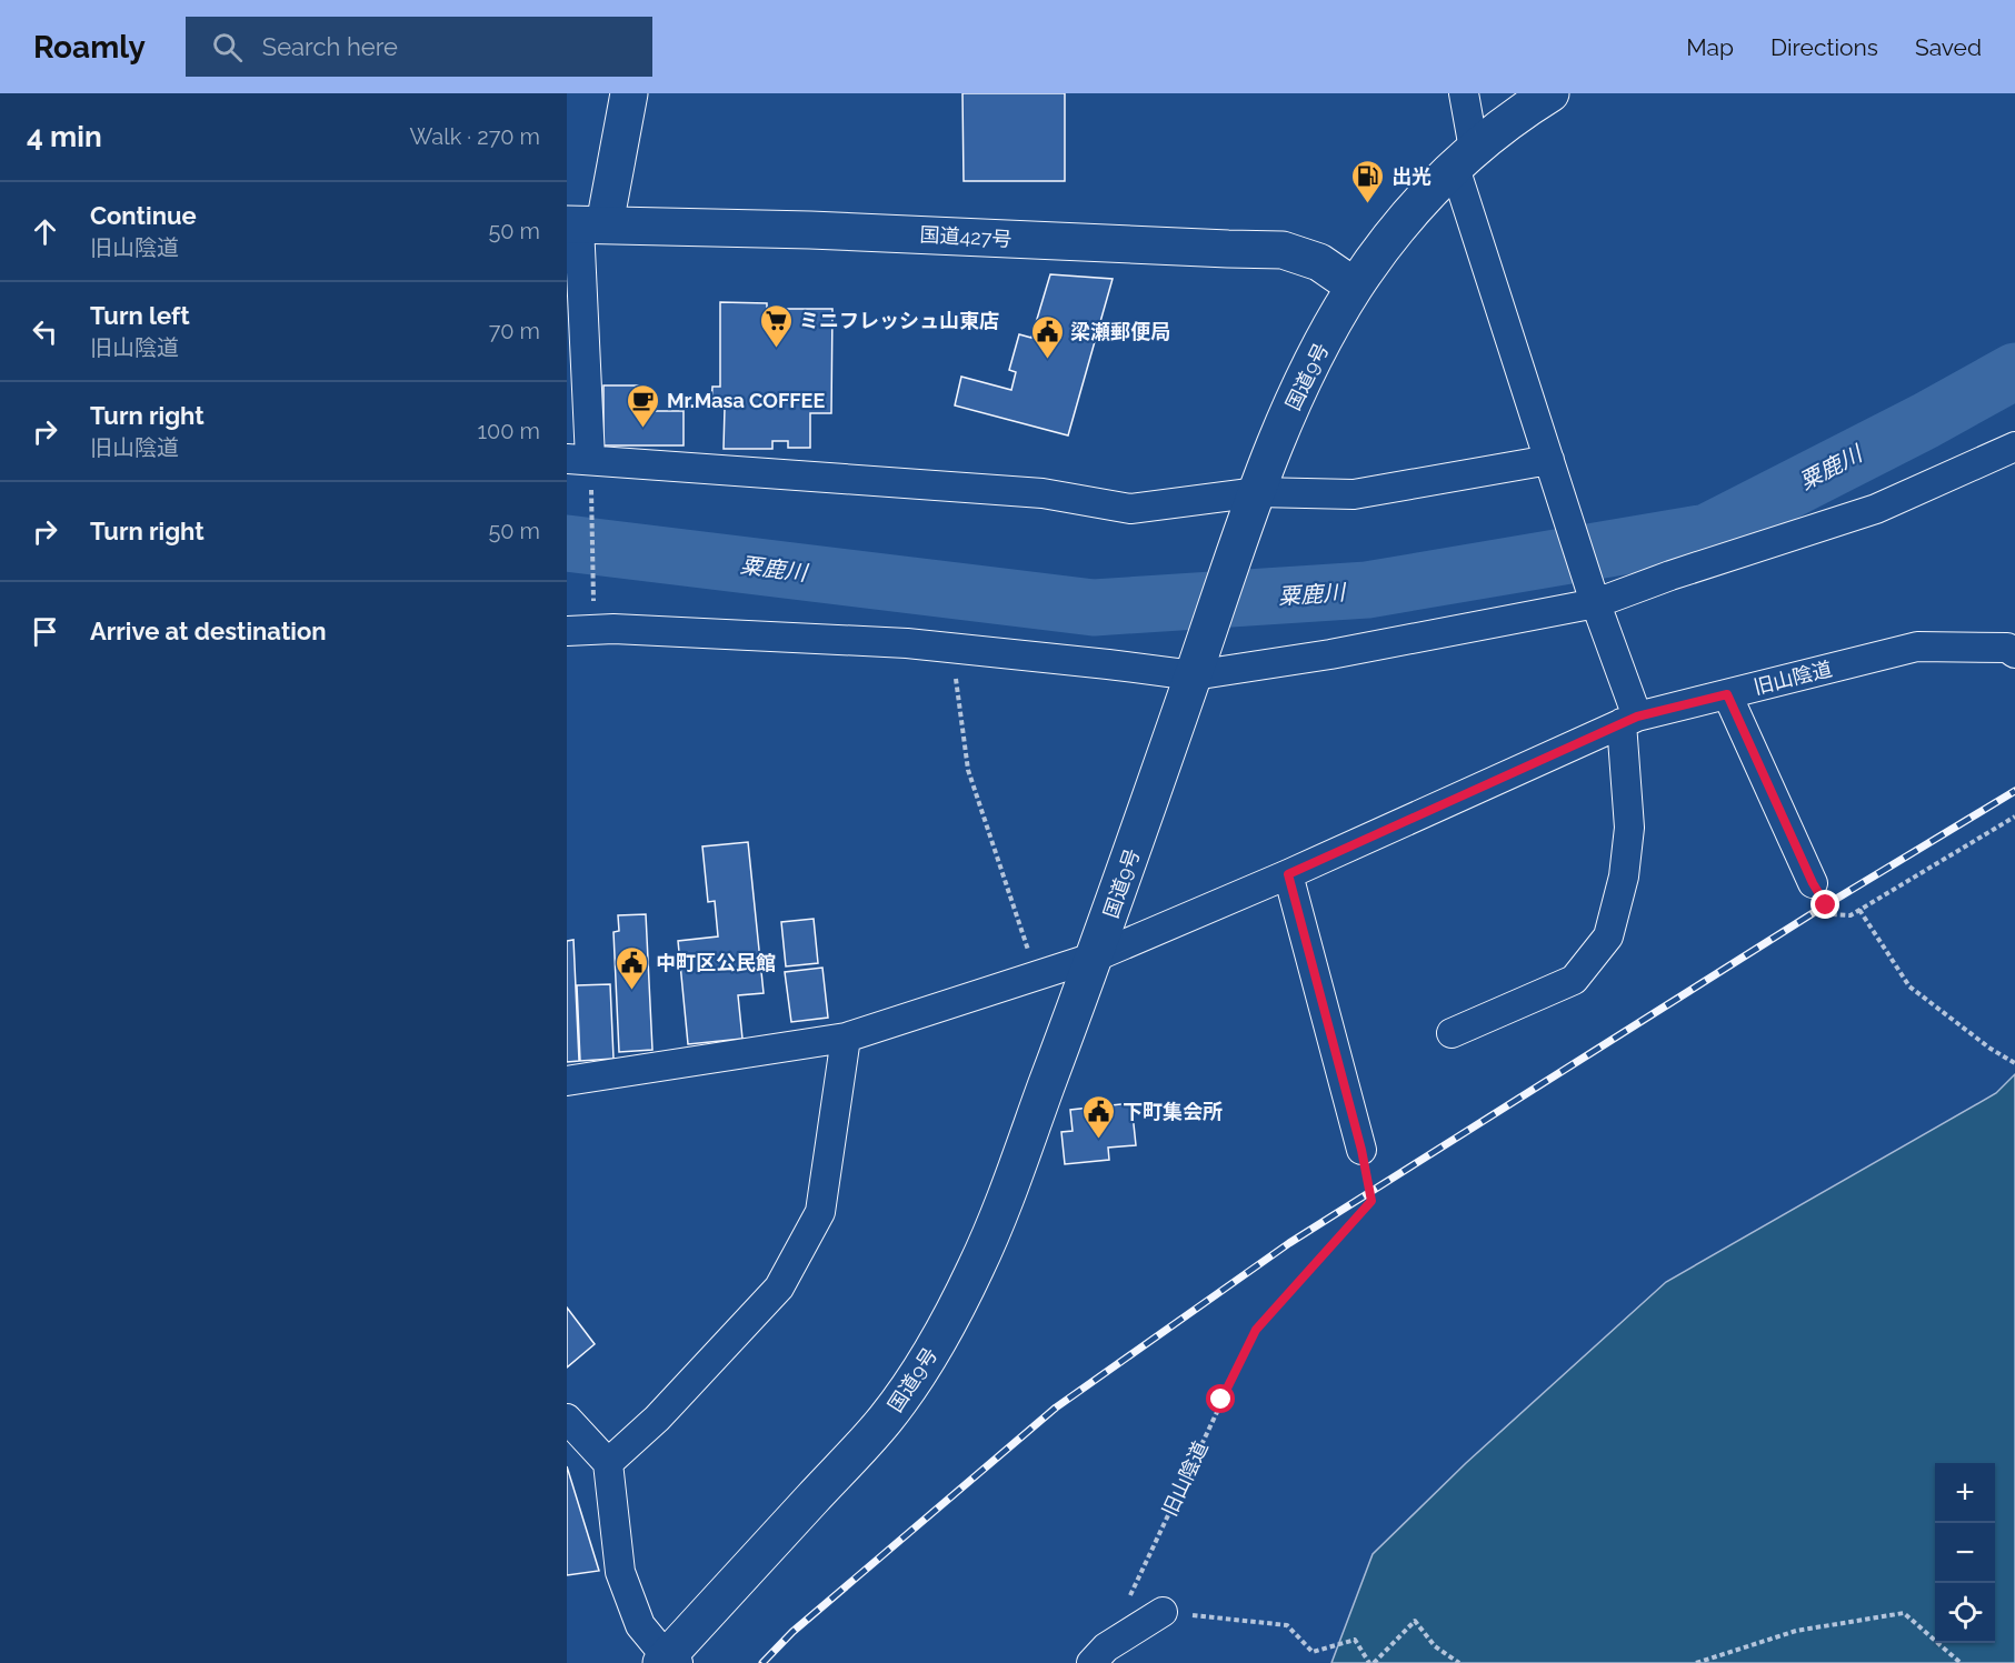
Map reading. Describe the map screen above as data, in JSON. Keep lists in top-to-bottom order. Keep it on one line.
{"streets":{"main road":["国道427号","国道9号"],"street":["旧山陰道"]},"crossings":[["国道427号","国道9号"],["国道9号","旧山陰道"]],"water":["粟鹿川"],"places":{"fuel station":["出光"],"supermarket":["ミニフレッシュ山東店"],"public building":["梁瀬郵便局","中町区公民館","下町集会所"],"cafe":["Mr.Masa COFFEE"]},"page":{"header":"Roamly","search":"Search here","nav":["Map","Directions","Saved"],"heading":["4 min","Walk · 270 m"],"list":[["Continue","旧山陰道","50 m"],["Turn left","旧山陰道","70 m"],["Turn right","旧山陰道","100 m"],["Turn right","50 m"],"Arrive at destination"],"map_buttons":["+","−"]}}
